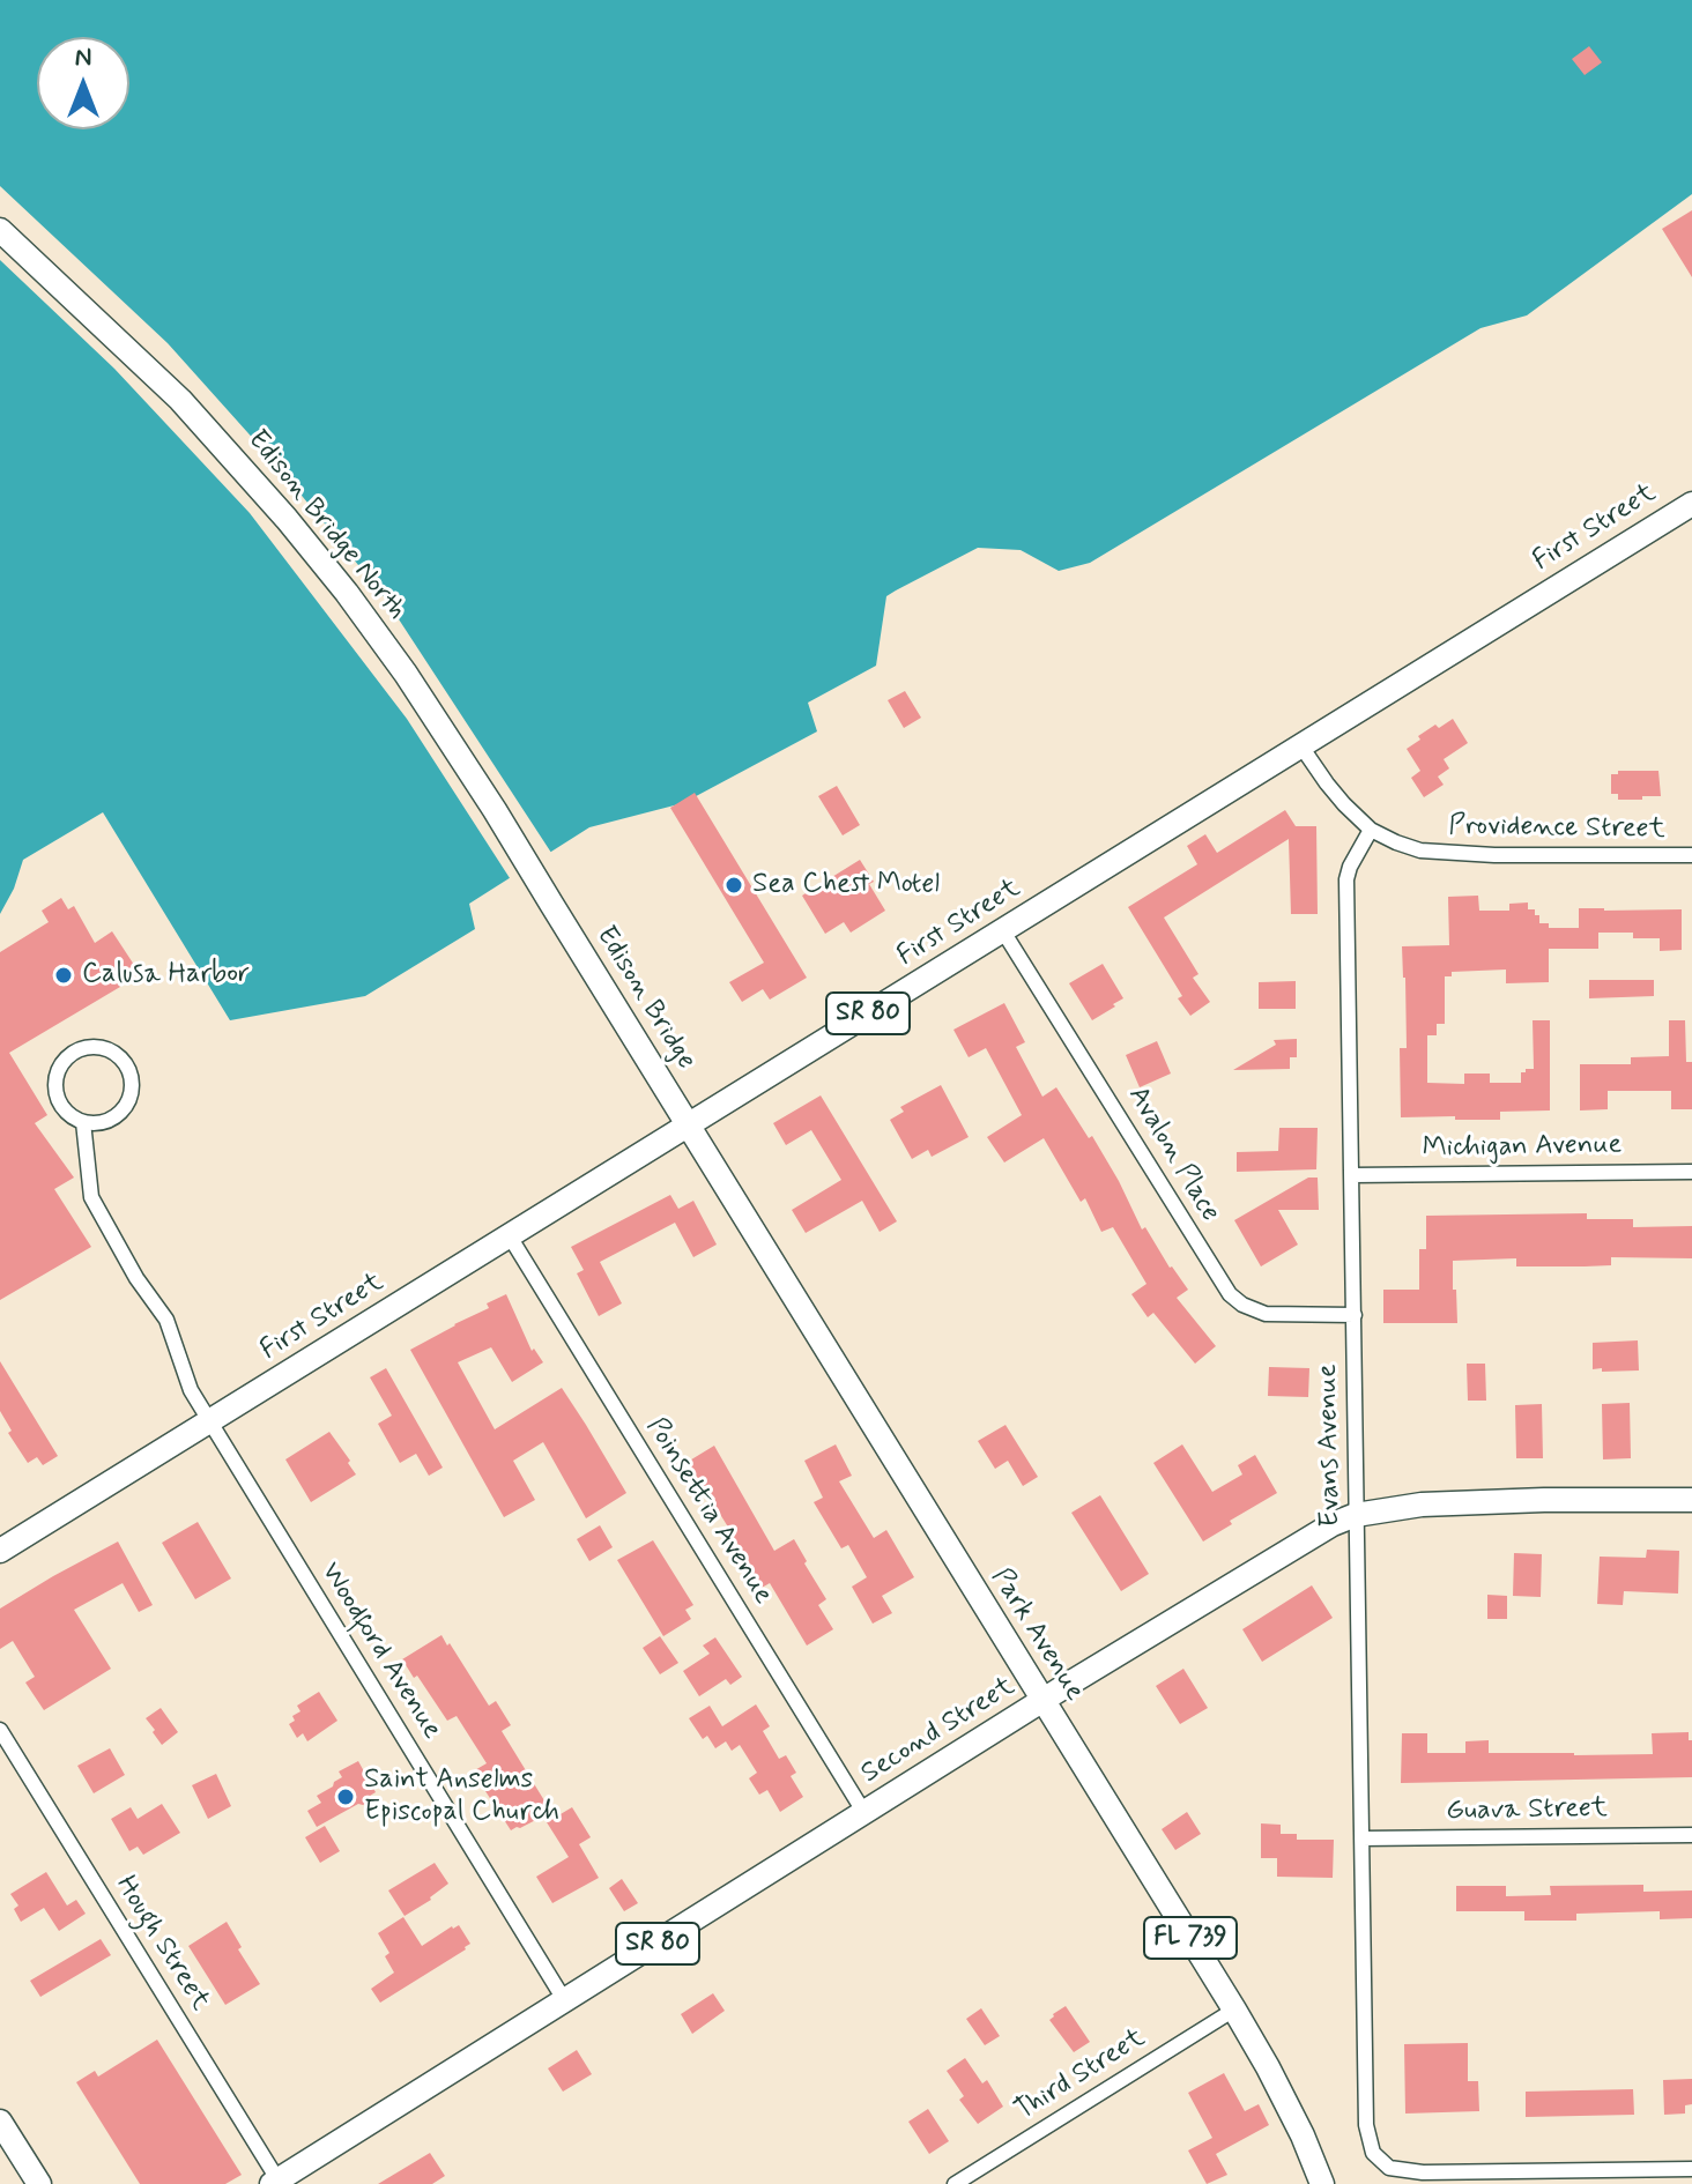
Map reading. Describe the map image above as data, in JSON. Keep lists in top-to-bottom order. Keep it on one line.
{"streets":{"main road":["Edison Bridge North","First Street","Edison Bridge","SR 80","Park Avenue","Second Street","FL 739"],"street":["Providence Street","Michigan Avenue","Avalon Place","Evans Avenue","Poinsettia Avenue","Woodford Avenue","Guava Street","Hough Street","Third Street"]},"crossings":[["Edison Bridge North","Edison Bridge"],["First Street","Edison Bridge"],["First Street","Avalon Place"],["First Street","Poinsettia Avenue"],["First Street","Park Avenue"],["First Street","Woodford Avenue"],["Providence Street","Evans Avenue"],["Edison Bridge","Park Avenue"],["Michigan Avenue","Evans Avenue"],["Avalon Place","Evans Avenue"],["Evans Avenue","Second Street"],["Evans Avenue","Guava Street"],["Poinsettia Avenue","Second Street"],["Park Avenue","Second Street"],["Park Avenue","Third Street"],["Woodford Avenue","Second Street"],["Second Street","Hough Street"]],"places":["Sea Chest Motel","Calusa Harbor","Saint Anselms Episcopal Church"],"north":"top"}
